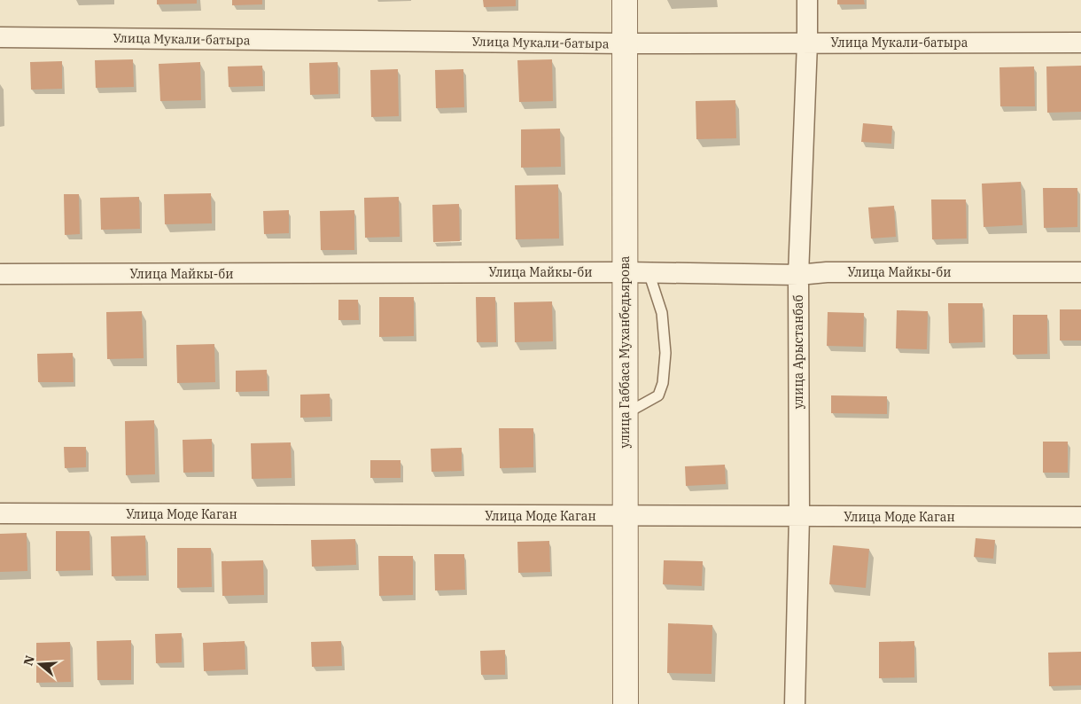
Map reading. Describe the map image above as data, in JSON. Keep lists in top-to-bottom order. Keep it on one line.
{"streets":{"street":["Улица Мукали-батыра","Улица Майкы-би","улица Габбаса Муханбедьярова","улица Арыстанбаб","Улица Моде Каган"]},"crossings":[["Улица Мукали-батыра","улица Габбаса Муханбедьярова"],["Улица Мукали-батыра","улица Арыстанбаб"],["Улица Майкы-би","улица Габбаса Муханбедьярова"],["Улица Майкы-би","улица Арыстанбаб"],["улица Габбаса Муханбедьярова","Улица Моде Каган"],["улица Арыстанбаб","Улица Моде Каган"]],"north":"left"}
